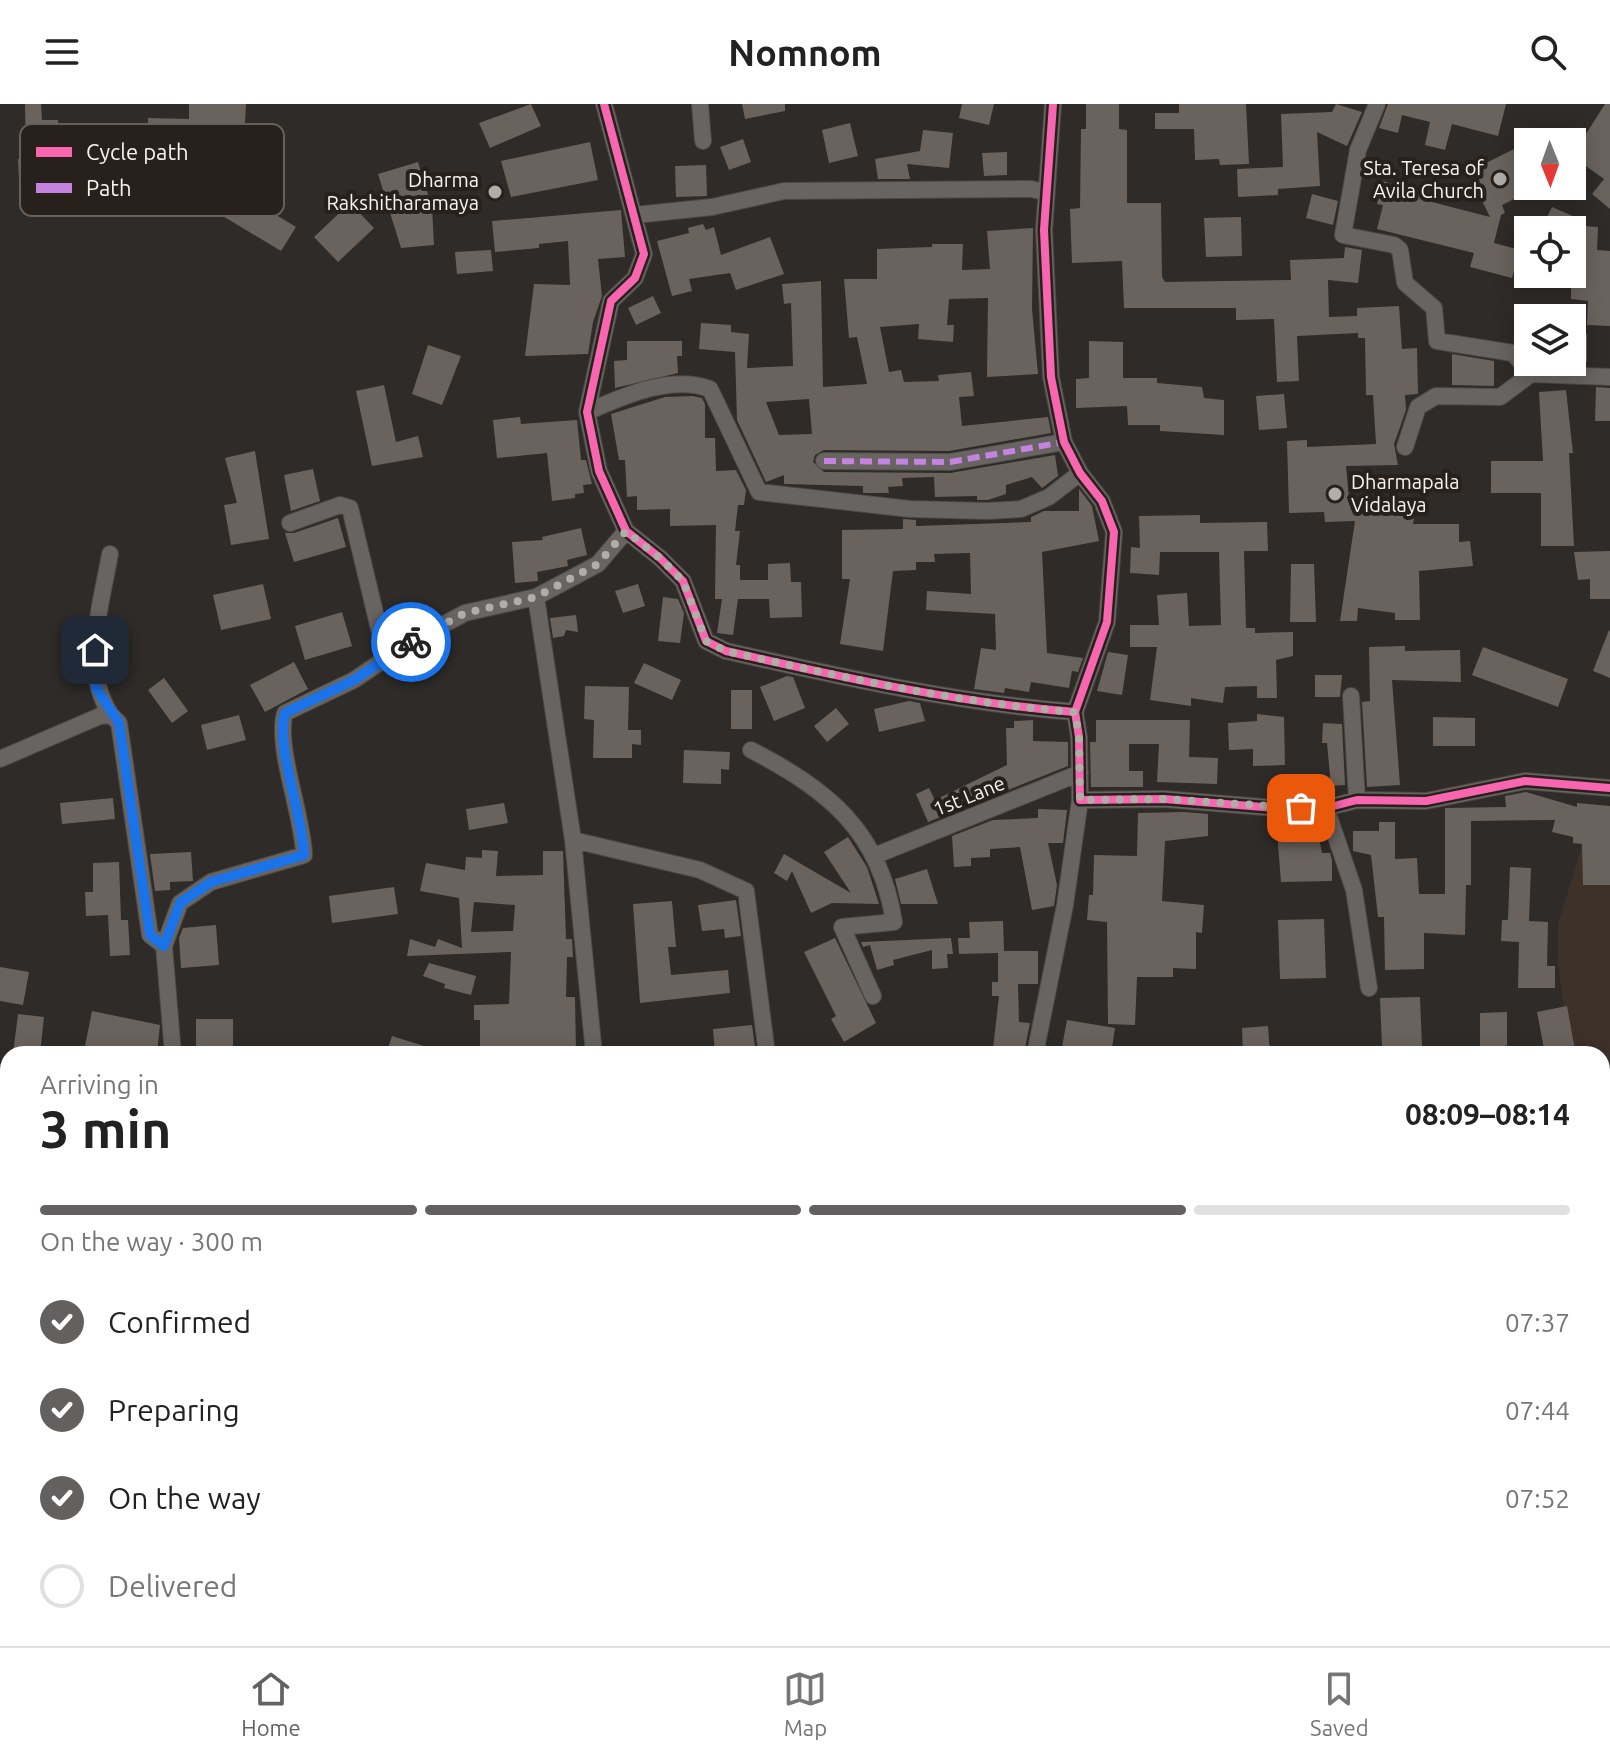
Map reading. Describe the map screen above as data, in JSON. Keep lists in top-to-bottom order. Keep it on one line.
{"streets":{"street":["1st Lane"]},"places":["Sta. Teresa of Avila Church","Dharma Rakshitharamaya","Dharmapala Vidalaya"],"legend":["Cycle path","Path"],"north":"bottom","page":{"header":"Nomnom","heading":["3 min","Arriving in","08:09–08:14"],"bar":"On the way · 300 m","list":[["Confirmed","07:37"],["Preparing","07:44"],["On the way","07:52"],"Delivered"],"tabs":["Home","Map","Saved"]}}
